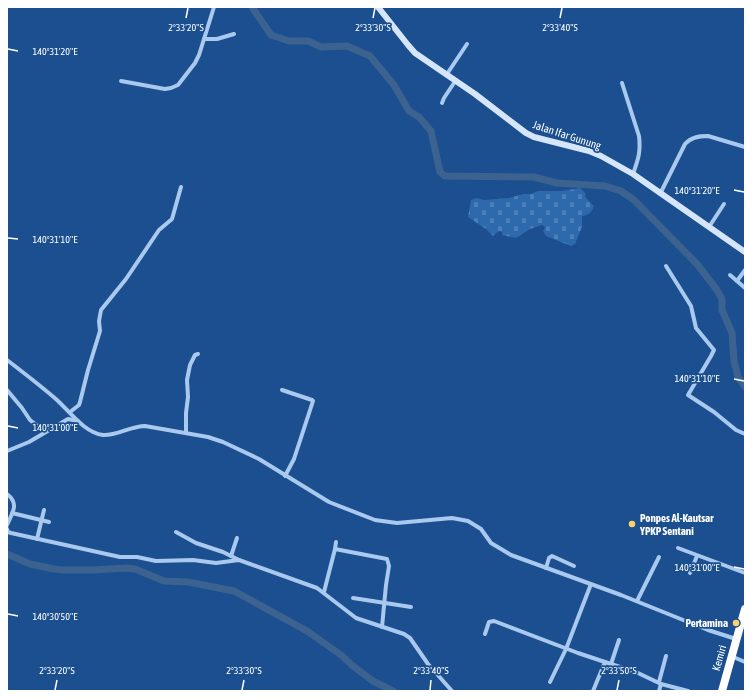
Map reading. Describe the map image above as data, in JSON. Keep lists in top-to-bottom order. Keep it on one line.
{"streets":{"highway":["Kemiri"],"street":["Jalan Ifar Gunung"]},"places":["Ponpes Al-Kautsar YPKP Sentani","Pertamina"],"coordinates":["2°33'20\"S","2°33'30\"S","2°33'40\"S","140°31'20\"E","140°31'10\"E","140°31'00\"E","140°30'50\"E","2°33'50\"S"]}
